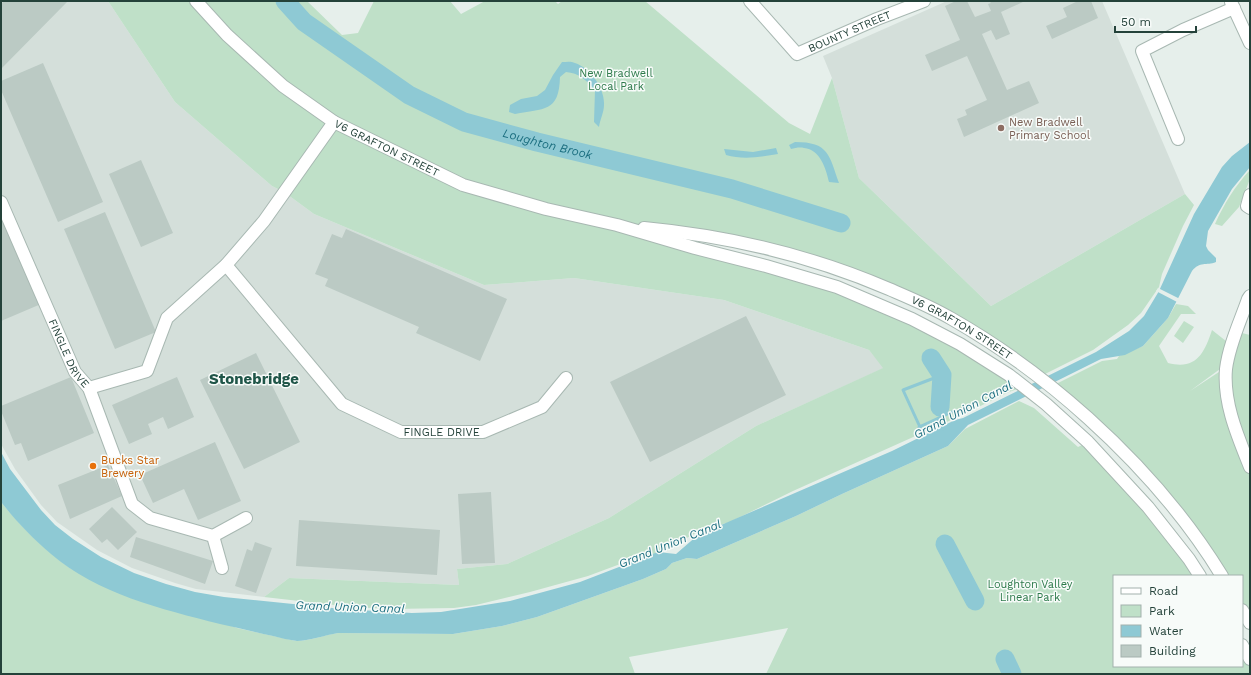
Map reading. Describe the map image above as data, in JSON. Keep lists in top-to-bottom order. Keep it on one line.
{"streets":{"street":["BOUNTY STREET","V6 GRAFTON STREET","FINGLE DRIVE"]},"crossings":[["V6 GRAFTON STREET","FINGLE DRIVE"]],"districts":["Stonebridge"],"water":["Loughton Brook","Grand Union Canal"],"parks":["New Bradwell Local Park","Loughton Valley Linear Park"],"places":["New Bradwell Primary School","Bucks Star Brewery"],"legend":["Road","Park","Water","Building"],"scale_bar":"50 m"}
